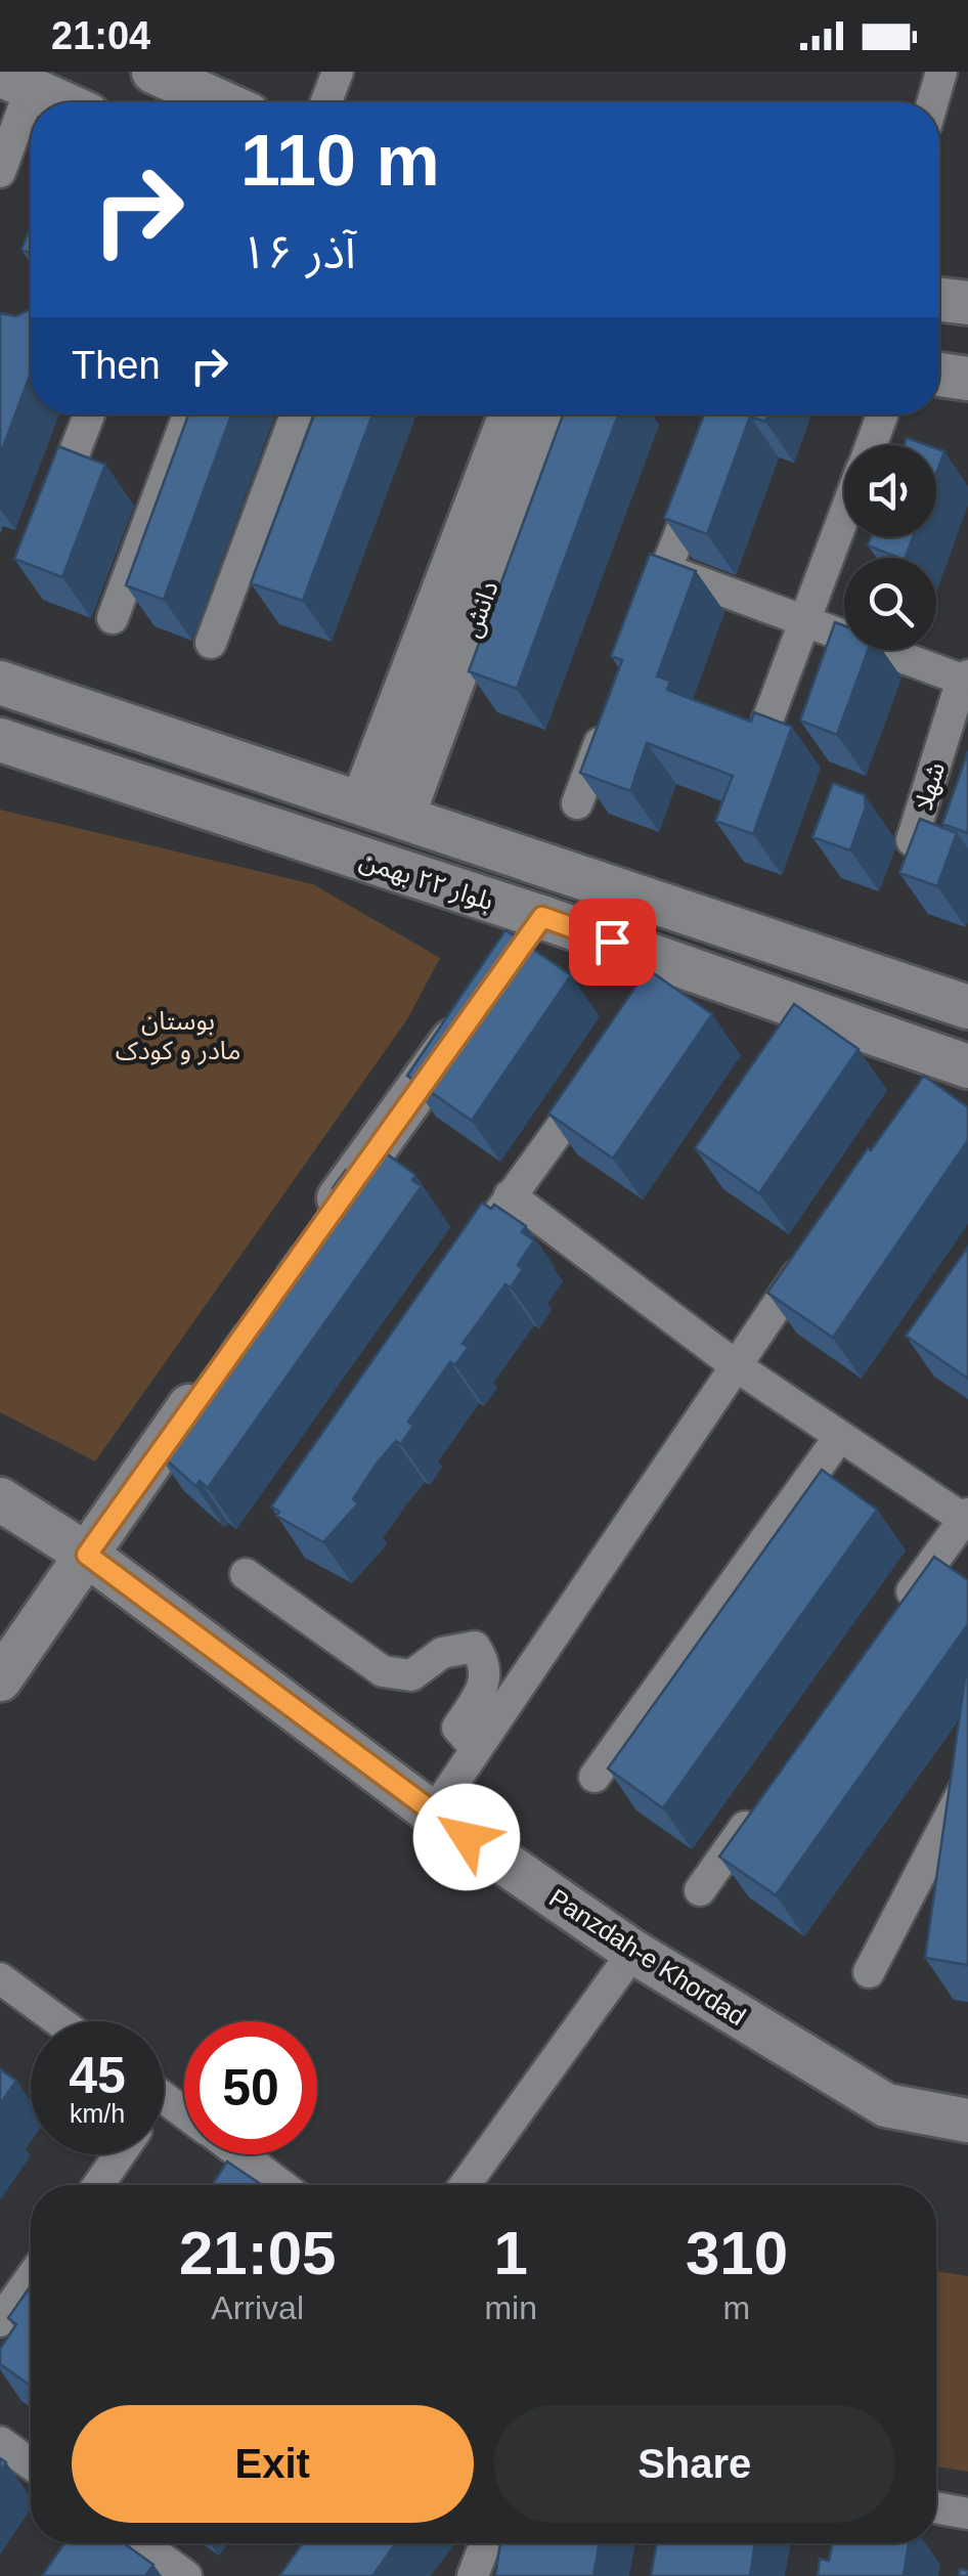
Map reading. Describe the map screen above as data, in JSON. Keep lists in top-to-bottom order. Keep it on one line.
{"streets":{"main road":["دانش","بلوار ۲۲ بهمن","Panzdah-e Khordad"],"street":["شهلا"]},"crossings":[["دانش","بلوار ۲۲ بهمن"]],"parks":["بوستان مادر و کودک"],"page":{"status":"21:04","turn":["110 m","۱۶ آذر"],"then":"Then","speed":"45 km/h","limit":"50","eta":["21:05","Arrival","1","min","310","m"],"buttons":["Exit","Share"]}}
